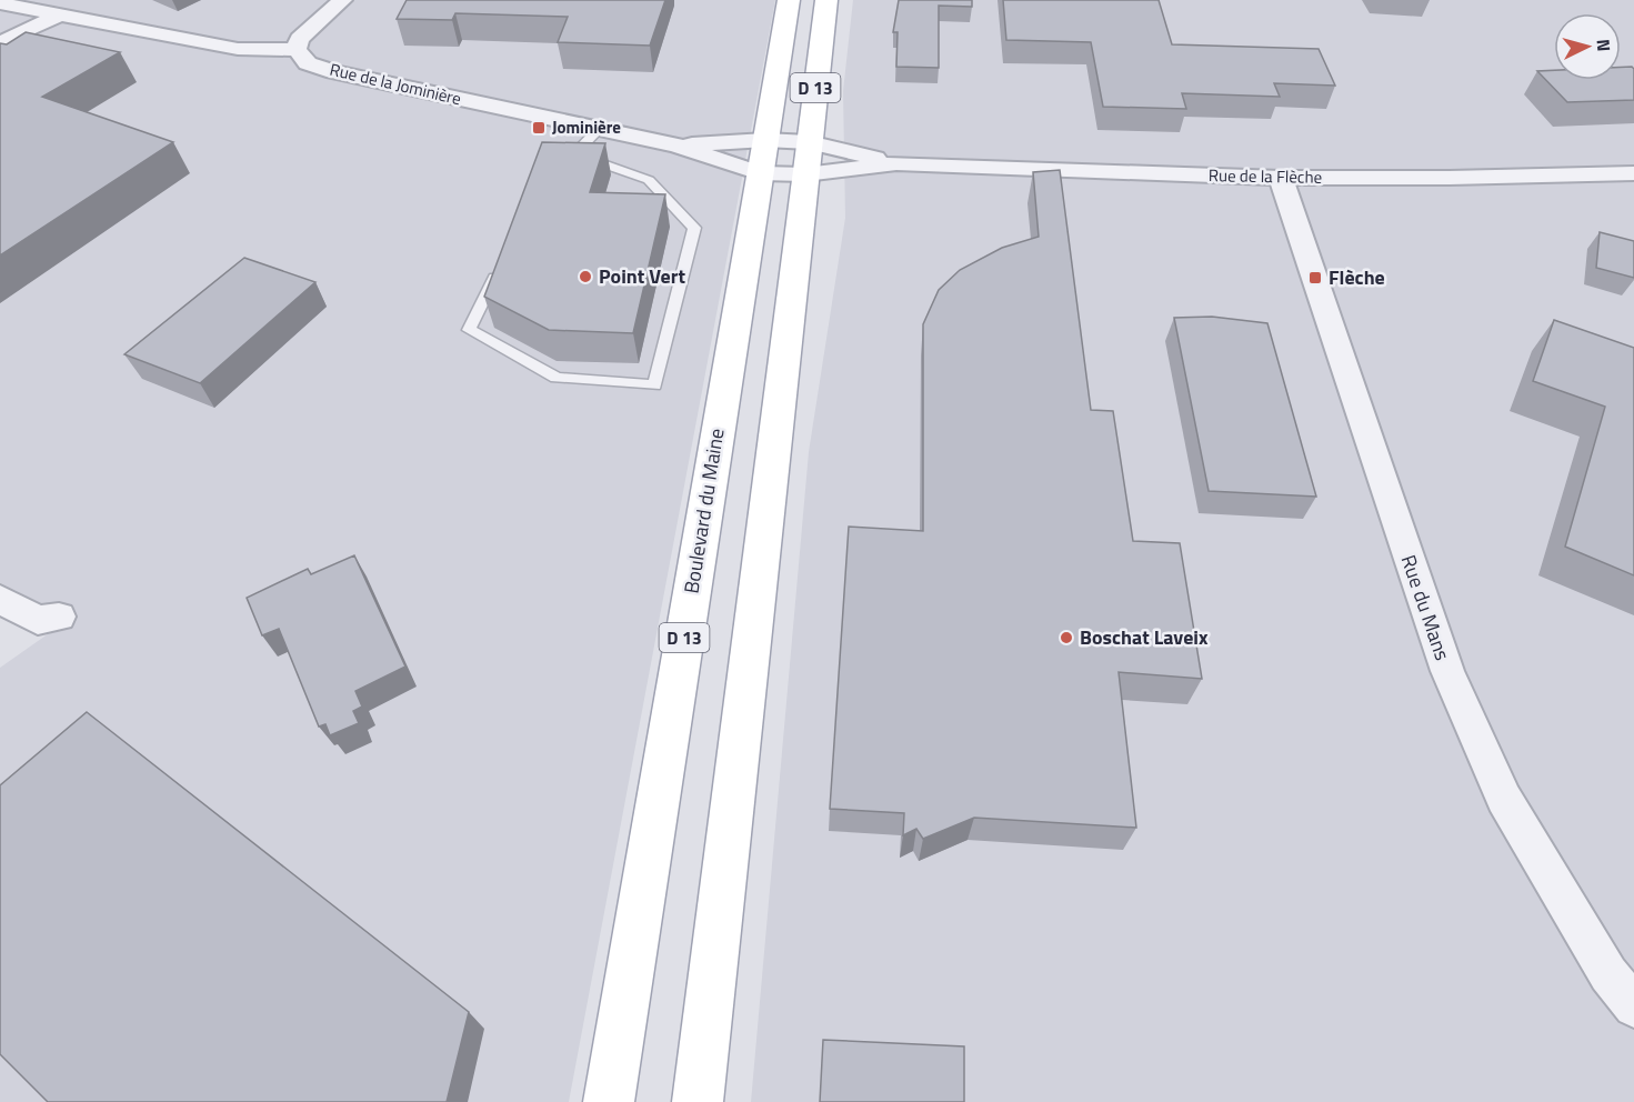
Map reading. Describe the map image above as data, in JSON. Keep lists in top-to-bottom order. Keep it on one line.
{"streets":{"main road":["D 13","Boulevard du Maine"],"street":["Rue de la Jominière","Rue de la Flèche","Rue du Mans"]},"crossings":[["Rue de la Flèche","Rue du Mans"]],"places":{"transit":["Jominière","Flèche"],"other":["Point Vert","Boschat Laveix"]},"north":"right"}
